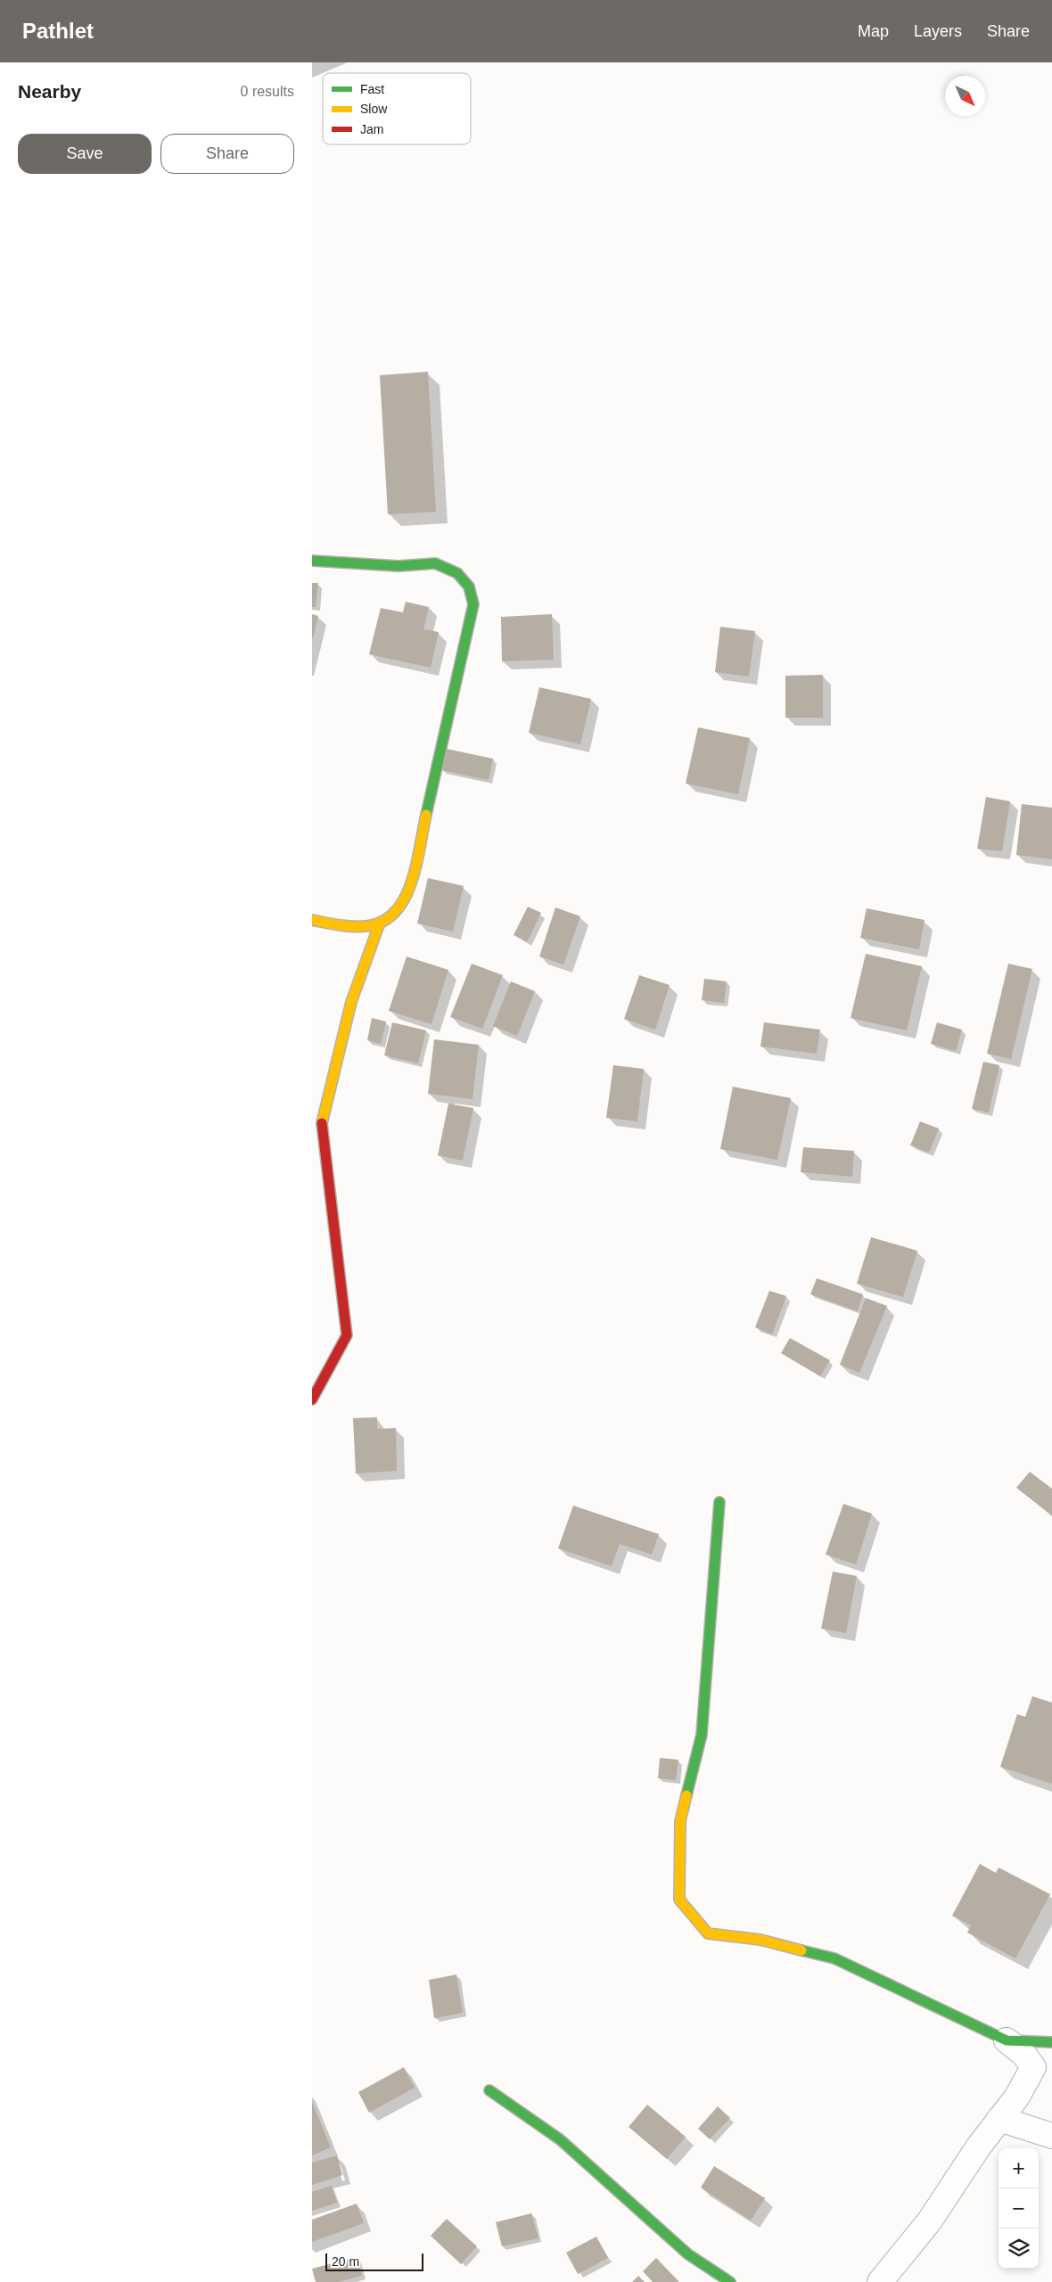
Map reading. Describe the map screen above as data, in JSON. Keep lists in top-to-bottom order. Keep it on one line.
{"legend":["Fast","Slow","Jam"],"scale_bar":"20 m","north":"bottom right","page":{"header":"Pathlet","nav":["Map","Layers","Share"],"heading":["Nearby","0 results"],"buttons":["Save","Share"],"map_buttons":["+","−"],"scale":"20 m"}}
